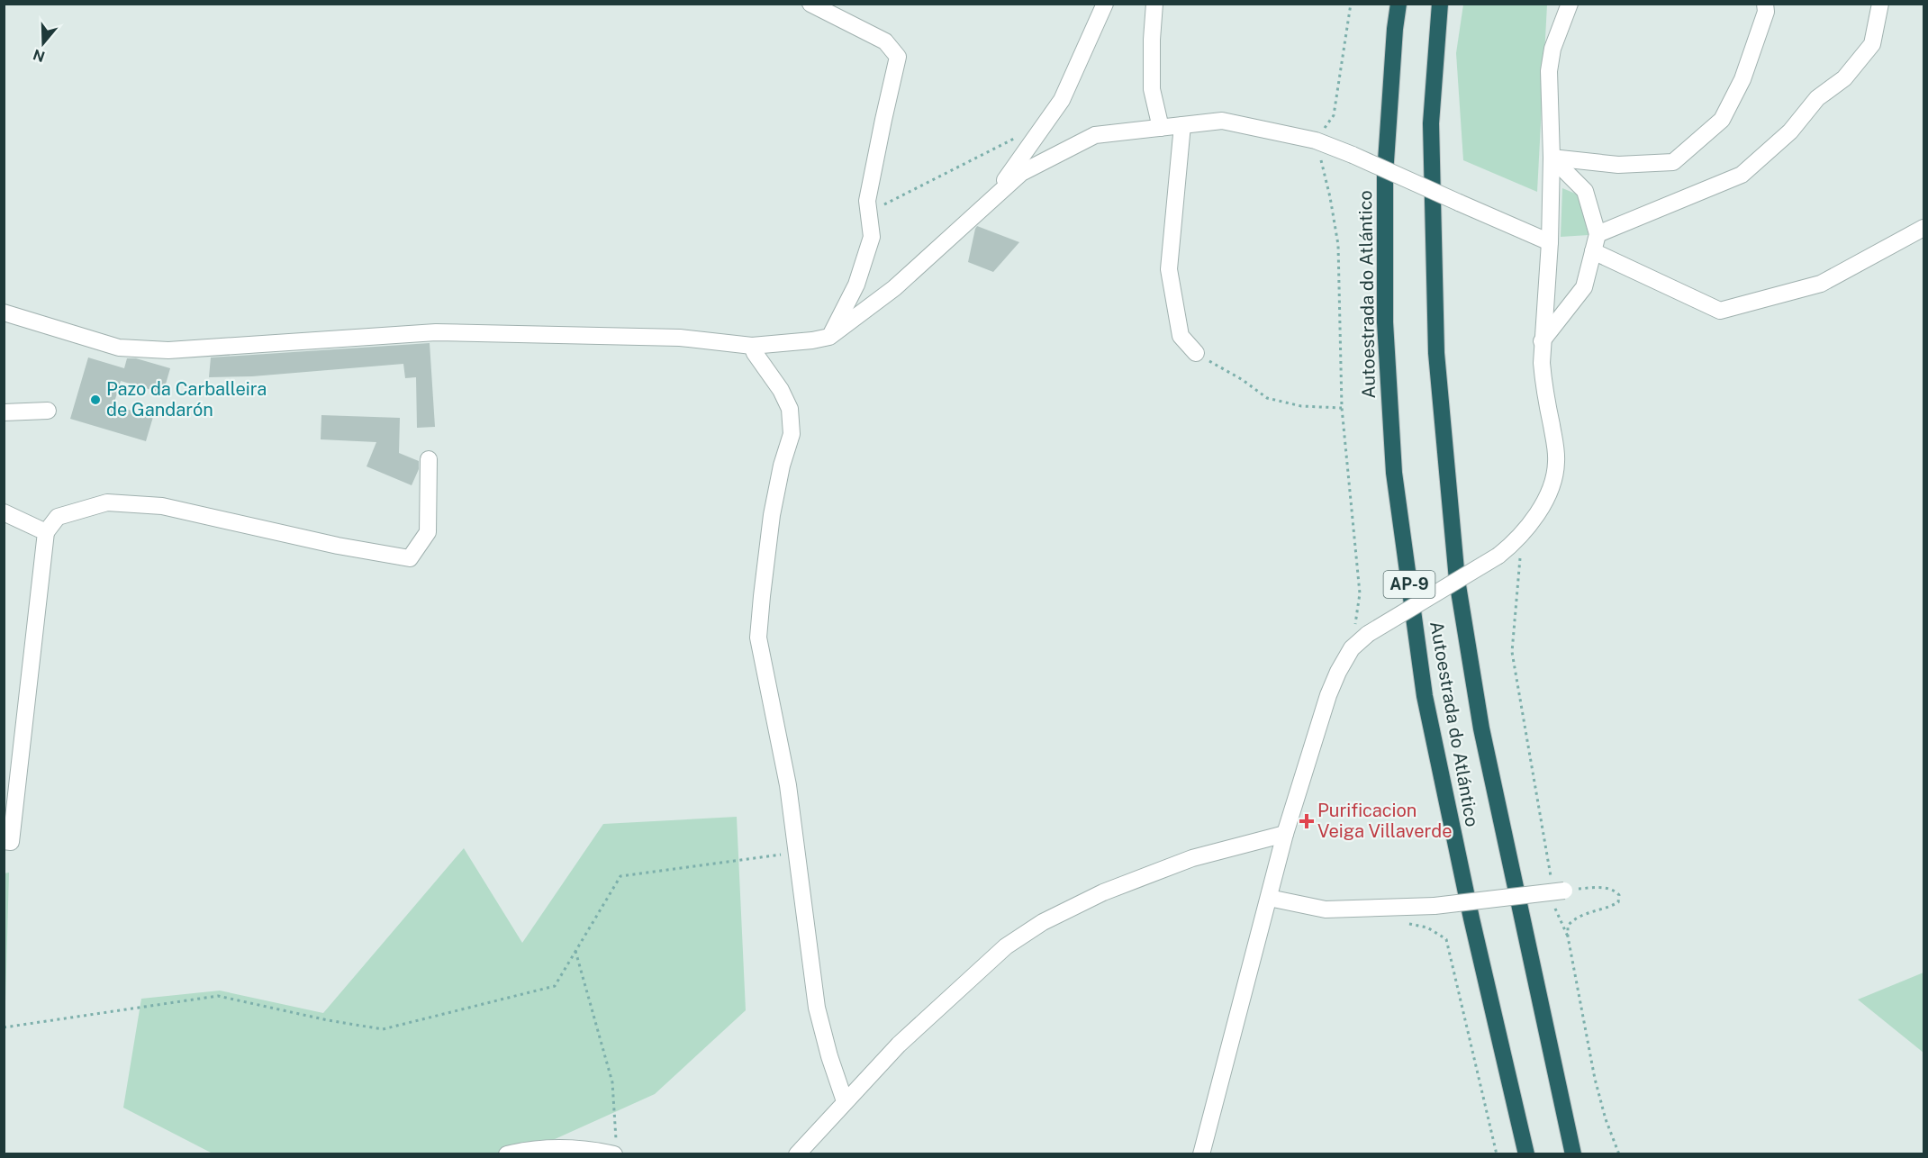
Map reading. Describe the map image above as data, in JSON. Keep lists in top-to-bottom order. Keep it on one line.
{"streets":{"highway":["Autoestrada do Atlántico","AP-9"]},"places":{"other":["Pazo da Carballeira de Gandarón"],"health":["Purificacion Veiga Villaverde"]},"north":"bottom"}
